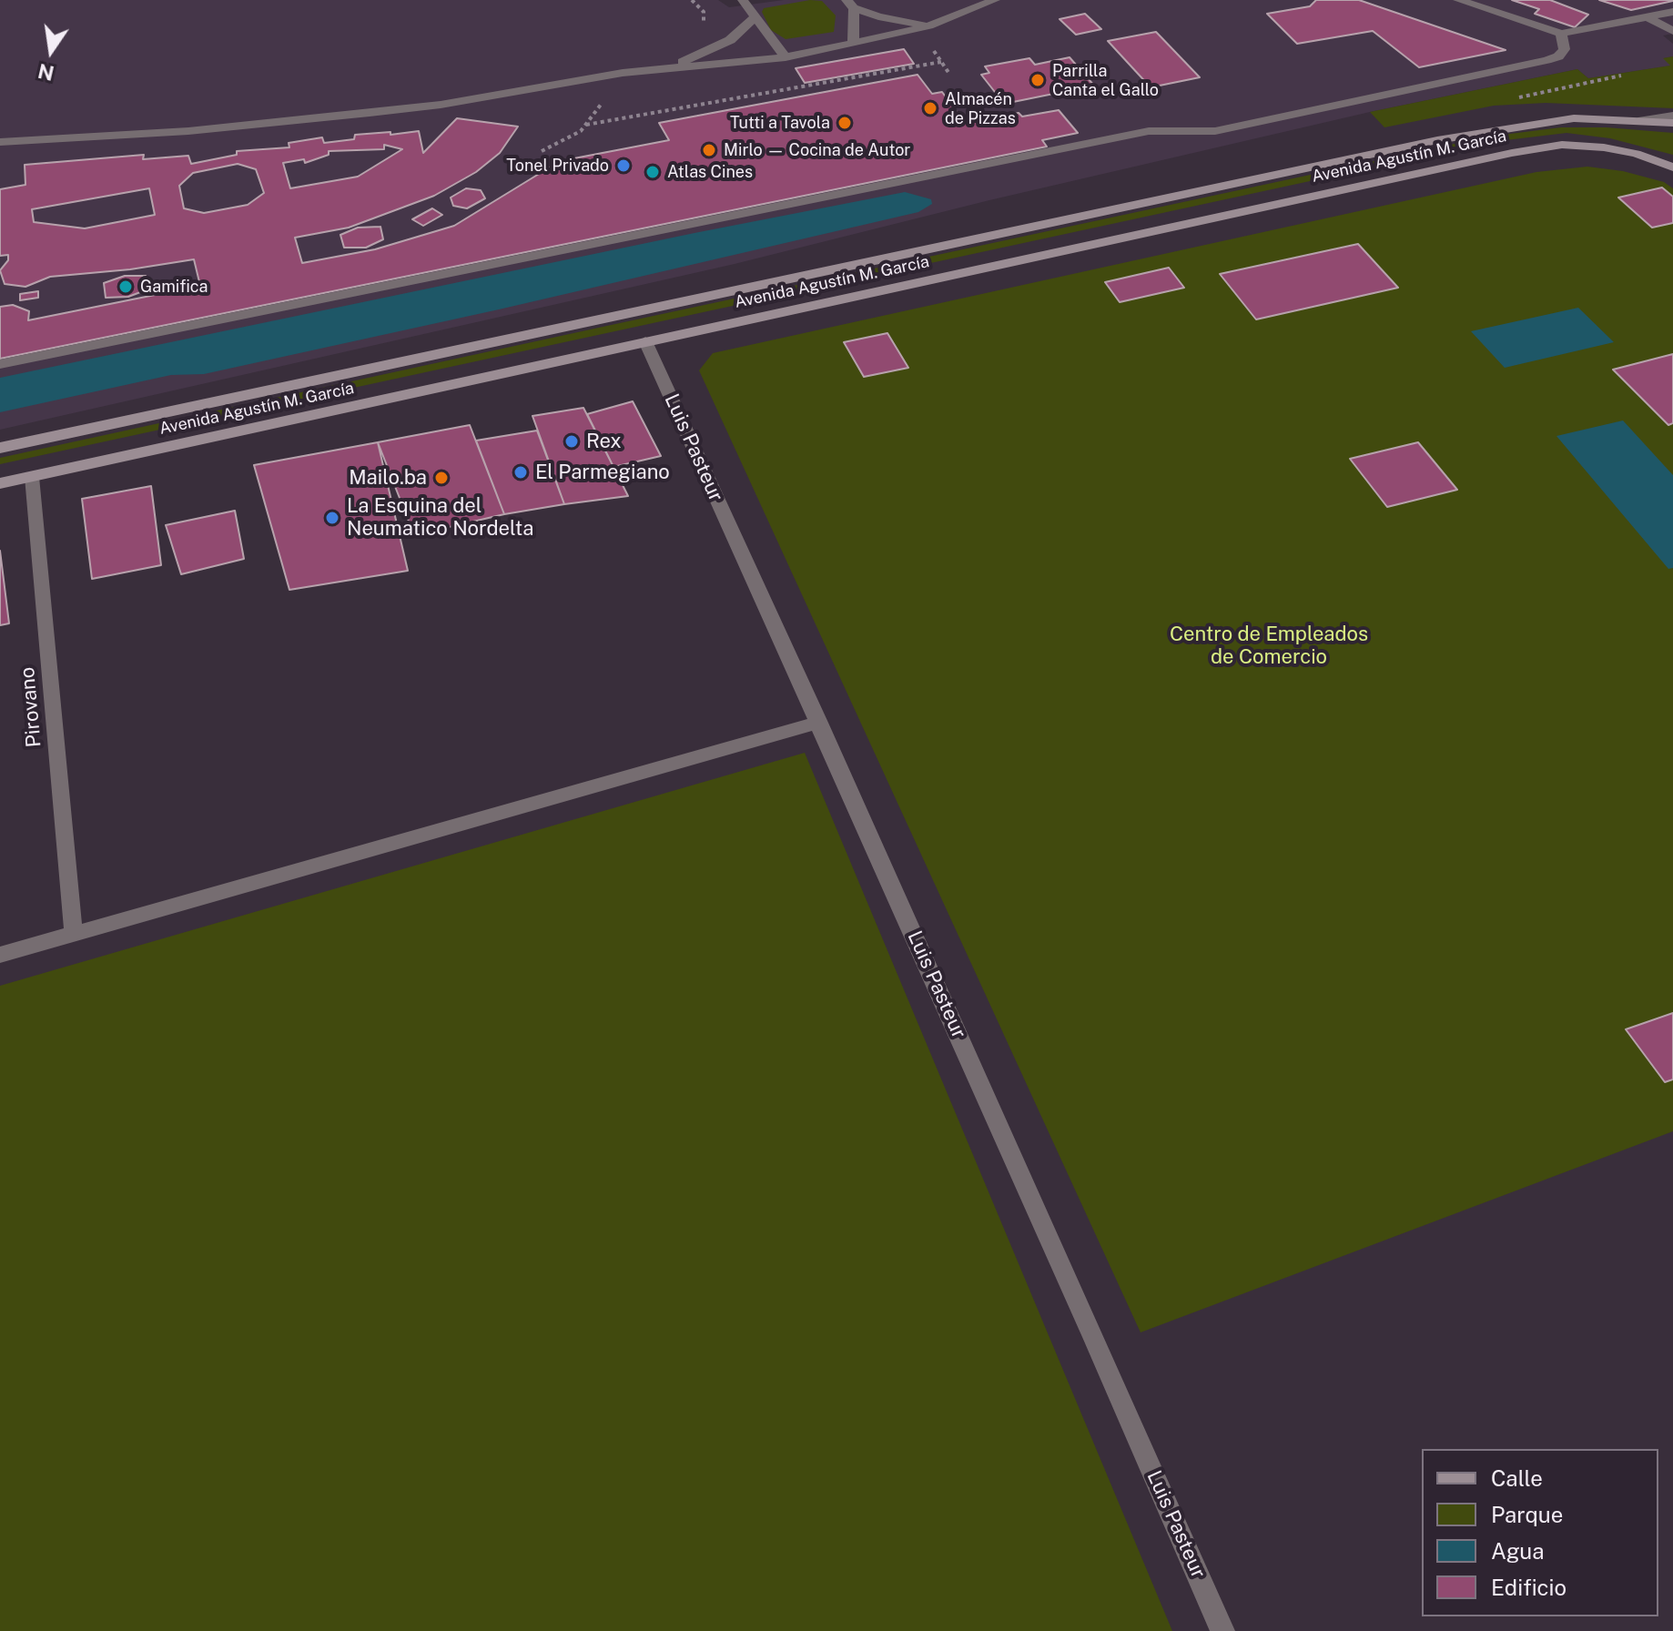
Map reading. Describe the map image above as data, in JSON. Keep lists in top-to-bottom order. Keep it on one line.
{"streets":{"main road":["Avenida Agustín M. García"],"street":["Luis Pasteur","Pirovano"]},"crossings":[["Avenida Agustín M. García","Luis Pasteur"],["Avenida Agustín M. García","Pirovano"]],"parks":["Centro de Empleados de Comercio"],"places":["Parrilla Canta el Gallo","Almacén de Pizzas","Tutti a Tavola","Mirlo — Cocina de Autor","Tonel Privado","Atlas Cines","Gamifica","Rex","El Parmegiano","Mailo.ba","La Esquina del Neumatico Nordelta"],"legend":["Calle","Parque","Agua","Edificio"],"north":"bottom"}
